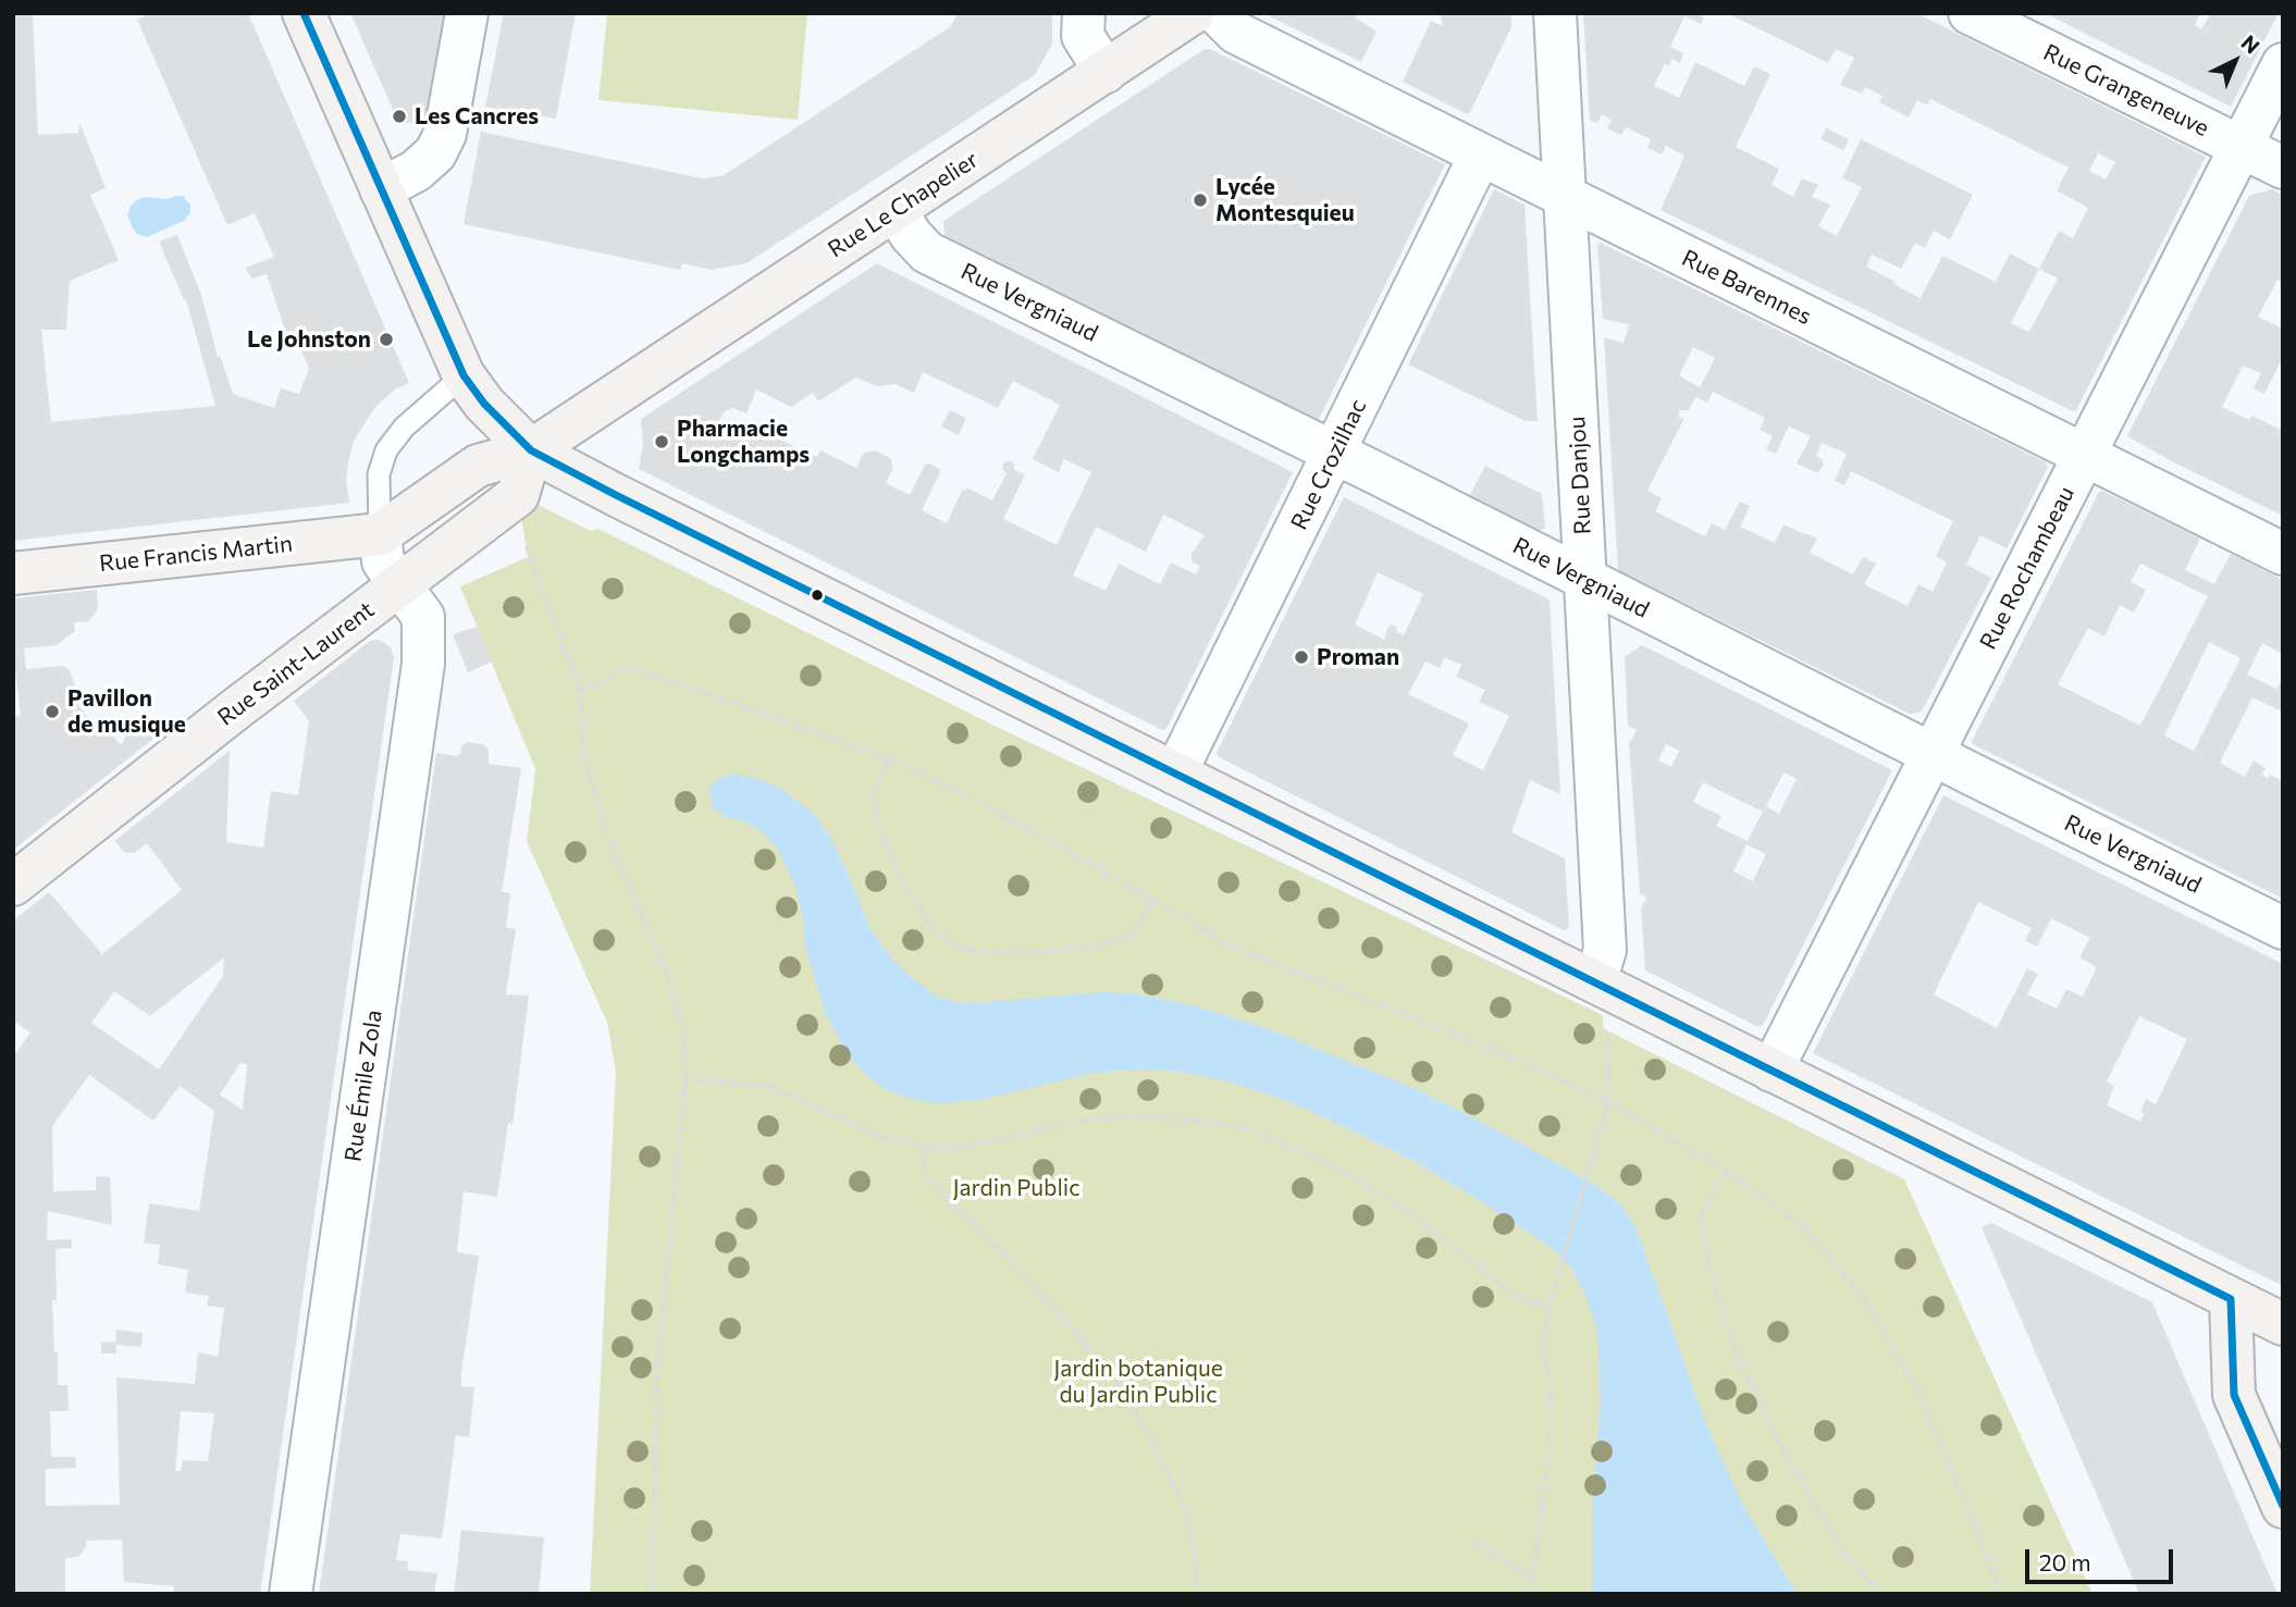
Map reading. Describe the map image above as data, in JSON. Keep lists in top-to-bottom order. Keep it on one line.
{"streets":{"main road":["Rue Le Chapelier","Rue Francis Martin","Rue Saint-Laurent"],"street":["Rue Grangeneuve","Rue Barennes","Rue Vergniaud","Rue Crozilhac","Rue Danjou","Rue Rochambeau","Rue Émile Zola"]},"crossings":[["Rue Grangeneuve","Rue Rochambeau"],["Rue Le Chapelier","Rue Vergniaud"],["Rue Le Chapelier","Rue Francis Martin"],["Rue Le Chapelier","Rue Saint-Laurent"],["Rue Le Chapelier","Rue Émile Zola"],["Rue Barennes","Rue Crozilhac"],["Rue Barennes","Rue Danjou"],["Rue Barennes","Rue Rochambeau"],["Rue Vergniaud","Rue Crozilhac"],["Rue Vergniaud","Rue Danjou"],["Rue Vergniaud","Rue Rochambeau"],["Rue Francis Martin","Rue Émile Zola"],["Rue Saint-Laurent","Rue Émile Zola"]],"parks":["Jardin Public","Jardin botanique du Jardin Public"],"places":["Les Cancres","Lycée Montesquieu","Le Johnston","Pharmacie Longchamps","Proman","Pavillon de musique"],"scale_bar":"20 m","north":"top right"}
